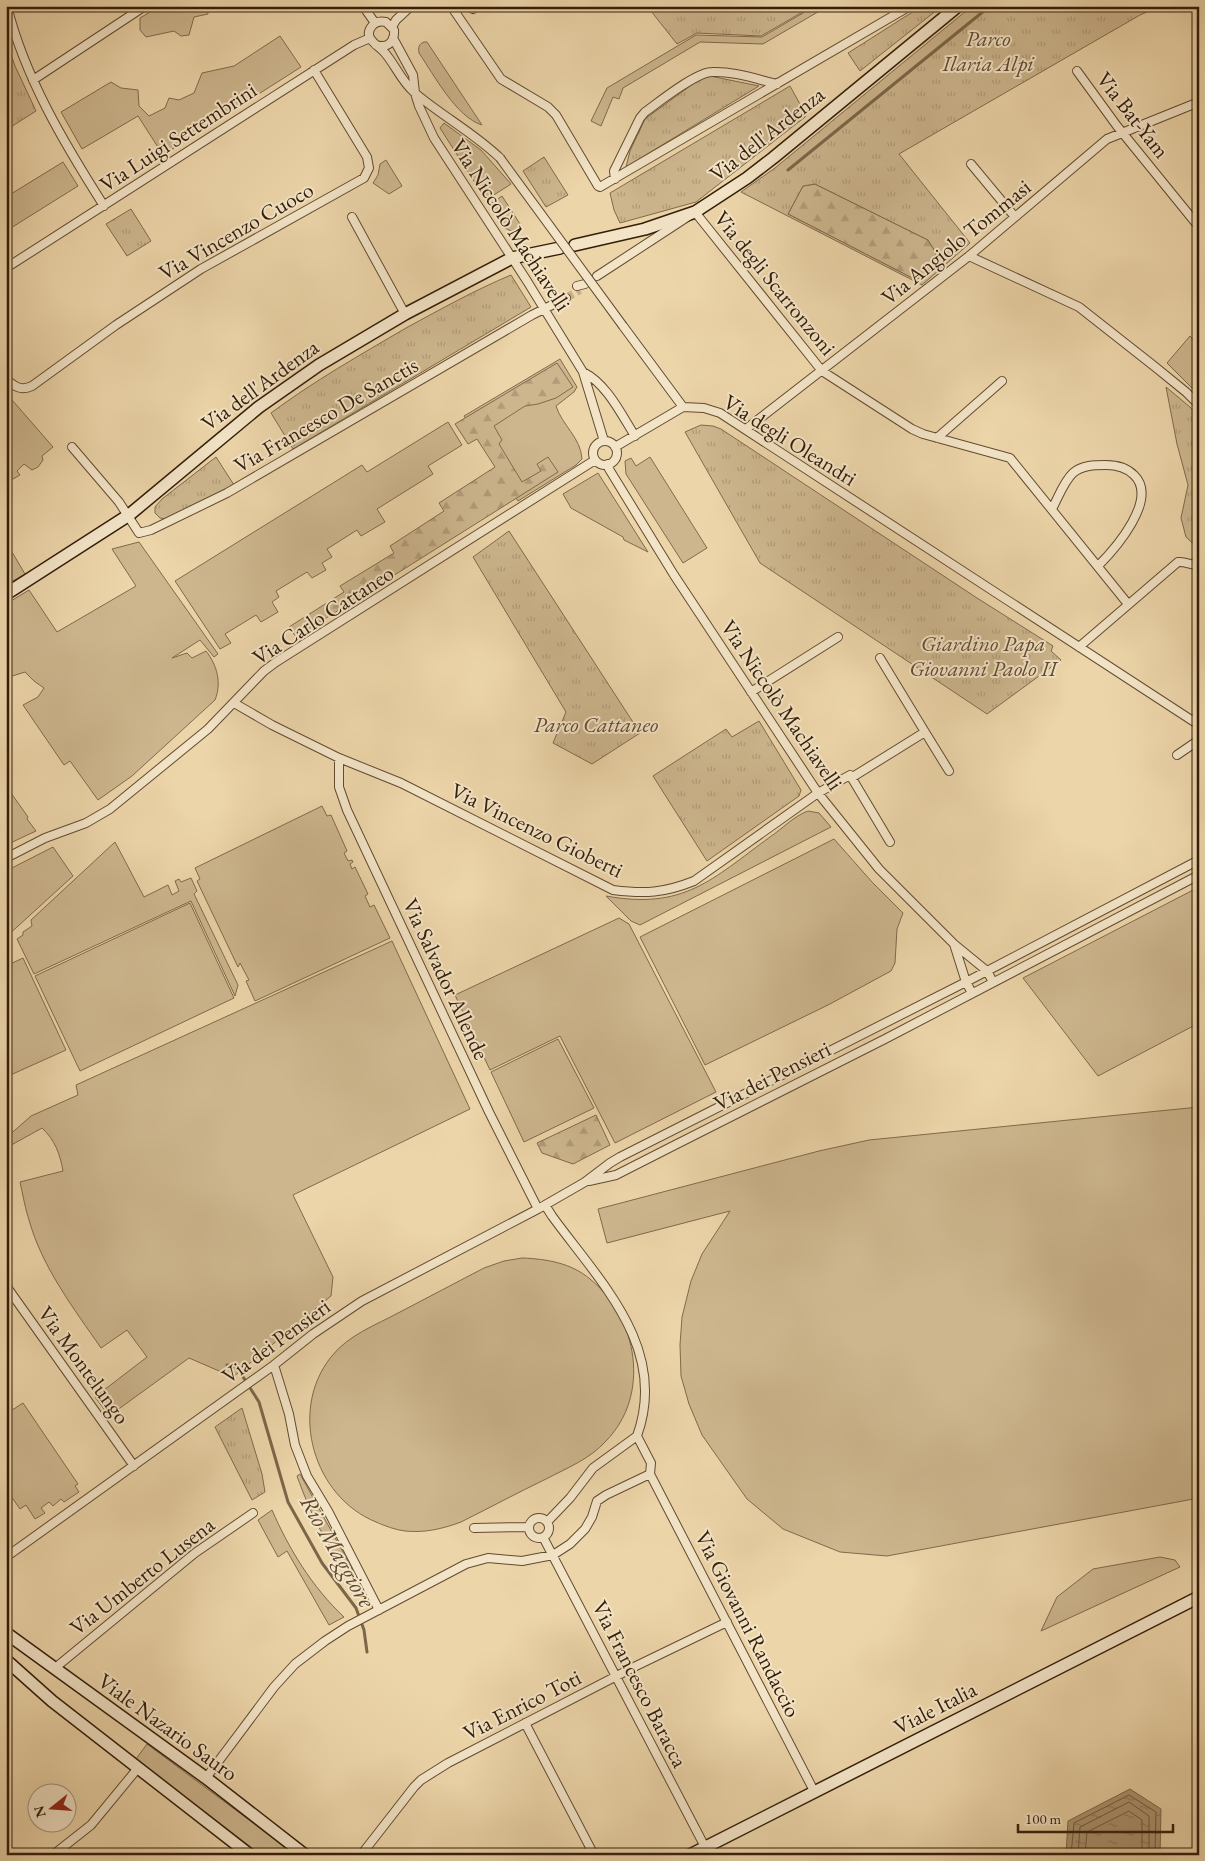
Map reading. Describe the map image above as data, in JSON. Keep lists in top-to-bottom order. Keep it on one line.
{"streets":{"main road":["Via dell'Ardenza","Viale Italia","Viale Nazario Sauro"],"street":["Via Bat-Yam","Via Luigi Settembrini","Via Niccolò Machiavelli","Via Vincenzo Cuoco","Via Angiolo Tommasi","Via degli Scarronzoni","Via Francesco De Sanctis","Via degli Oleandri","Via Carlo Cattaneo","Via Vincenzo Gioberti","Via Salvador Allende","Via dei Pensieri","Via Montelungo","Via Umberto Lusena","Via Giovanni Randaccio","Via Francesco Baracca","Via Enrico Toti"]},"crossings":[["Via Bat-Yam","Via Angiolo Tommasi"],["Via dell'Ardenza","Via Niccolò Machiavelli"],["Via dell'Ardenza","Via degli Scarronzoni"],["Via dell'Ardenza","Via Francesco De Sanctis"],["Via Luigi Settembrini","Via Niccolò Machiavelli"],["Via Luigi Settembrini","Via Vincenzo Cuoco"],["Via Niccolò Machiavelli","Via Francesco De Sanctis"],["Via Niccolò Machiavelli","Via Carlo Cattaneo"],["Via Niccolò Machiavelli","Via Vincenzo Gioberti"],["Via Niccolò Machiavelli","Via dei Pensieri"],["Via Angiolo Tommasi","Via degli Scarronzoni"],["Via Angiolo Tommasi","Via degli Oleandri"],["Via Carlo Cattaneo","Via Vincenzo Gioberti"],["Via Vincenzo Gioberti","Via Salvador Allende"],["Via Salvador Allende","Via dei Pensieri"],["Via dei Pensieri","Via Montelungo"],["Via Umberto Lusena","Viale Nazario Sauro"],["Via Giovanni Randaccio","Via Enrico Toti"],["Via Giovanni Randaccio","Viale Italia"],["Via Francesco Baracca","Via Enrico Toti"],["Via Francesco Baracca","Viale Italia"]],"water":["Rio Maggiore"],"parks":["Parco Ilaria Alpi","Giardino Papa Giovanni Paolo II","Parco Cattaneo"],"scale_bar":"100 m","north":"left"}
